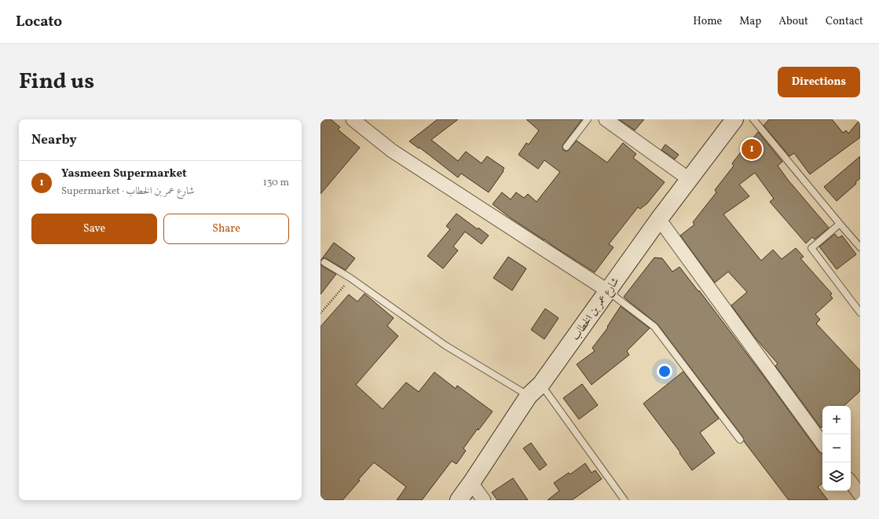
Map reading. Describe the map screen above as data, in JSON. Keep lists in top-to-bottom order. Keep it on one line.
{"streets":{"main road":["شارع عمر بن الخطاب"]},"page":{"header":"Locato","nav":["Home","Map","About","Contact"],"title":"Find us","buttons":["Directions",["Save","Share"]],"heading":"Nearby","pins":"1","list":[{"mark":"1","name":"Yasmeen Supermarket","note":"Supermarket · شارع عمر بن الخطاب","value":"130 m"}],"map_buttons":["+","−"]}}
